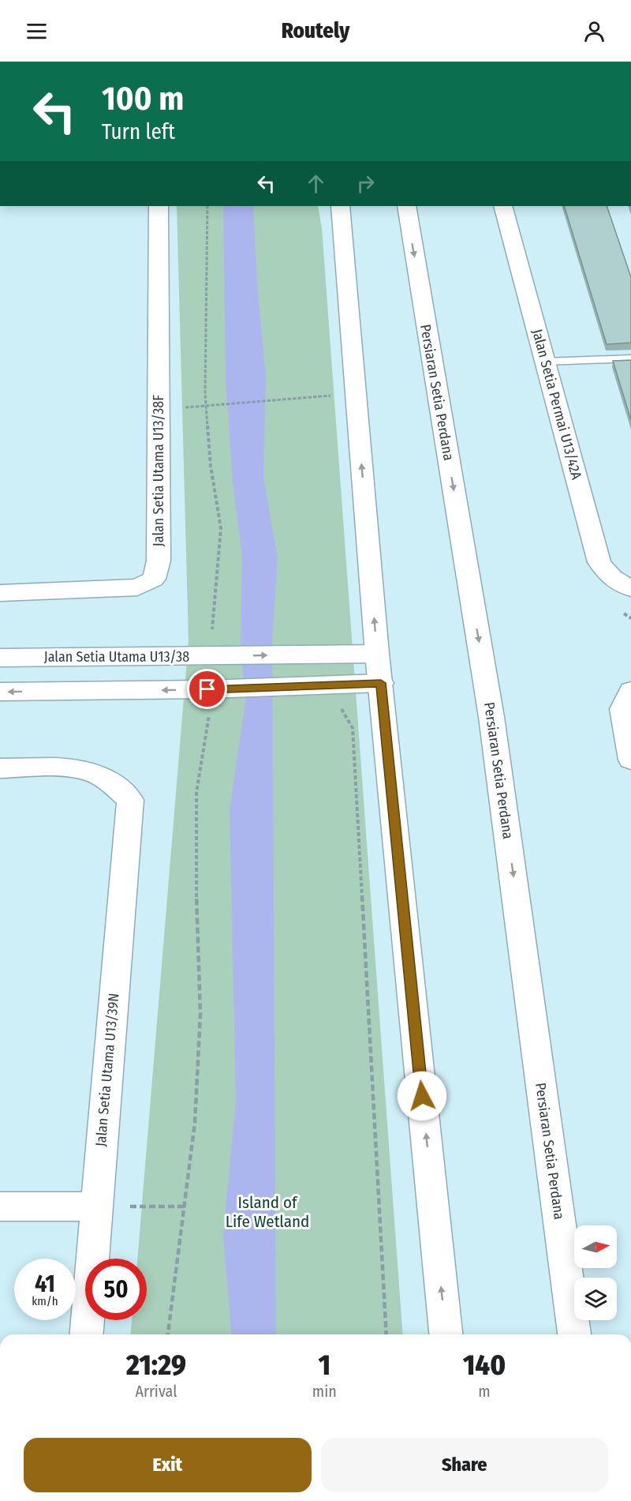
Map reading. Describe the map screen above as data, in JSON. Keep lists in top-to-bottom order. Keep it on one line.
{"streets":{"street":["Persiaran Setia Perdana","Jalan Setia Permai U13/42A","Jalan Setia Utama U13/38F","Jalan Setia Utama U13/38","Jalan Setia Utama U13/39N"]},"parks":["Island of Life Wetland"],"north":"right","page":{"header":"Routely","turn":["100 m","Turn left"],"speed":"41 km/h","limit":"50","eta":["21:29","Arrival","1","min","140","m"],"buttons":["Exit","Share"]}}
